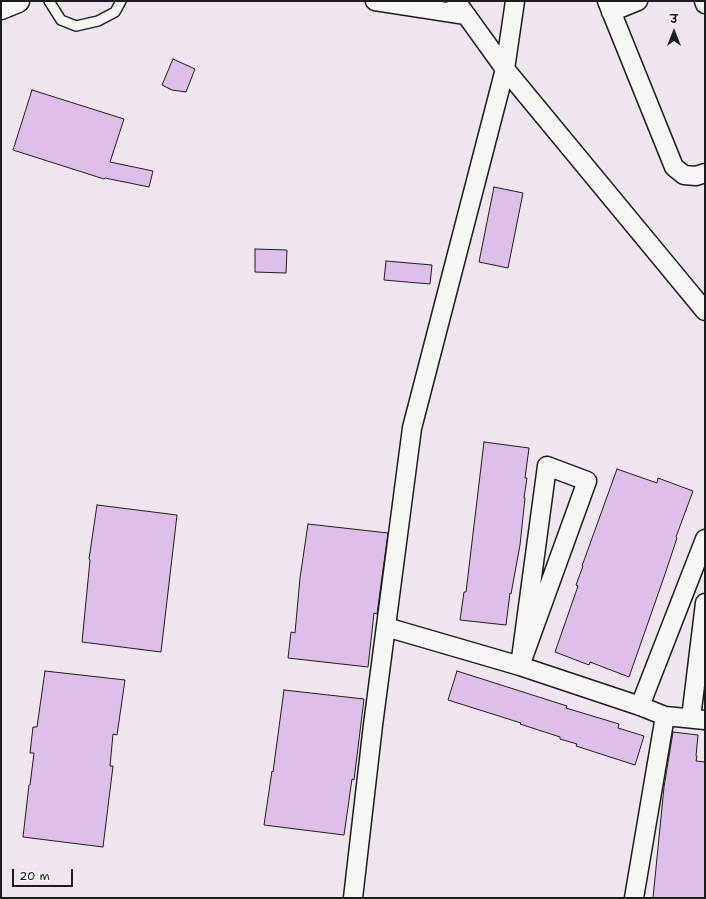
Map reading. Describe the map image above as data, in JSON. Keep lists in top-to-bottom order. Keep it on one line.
{"scale_bar":"20 m","north":"top"}
